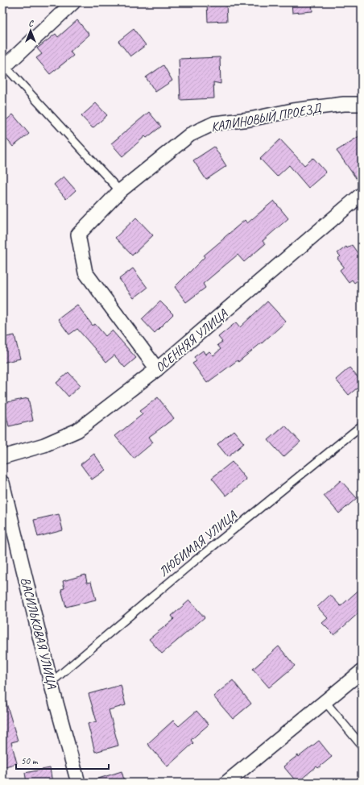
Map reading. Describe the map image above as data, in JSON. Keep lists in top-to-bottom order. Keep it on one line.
{"streets":{"street":["КАЛИНОВЫЙ ПРОЕЗД","ОСЕННЯЯ УЛИЦА","ВАСИЛЬКОВАЯ УЛИЦА"],"lane":["ЛЮБИМАЯ УЛИЦА"]},"crossings":[["КАЛИНОВЫЙ ПРОЕЗД","ОСЕННЯЯ УЛИЦА"],["ЛЮБИМАЯ УЛИЦА","ВАСИЛЬКОВАЯ УЛИЦА"]],"scale_bar":"50 m","north":"top"}
